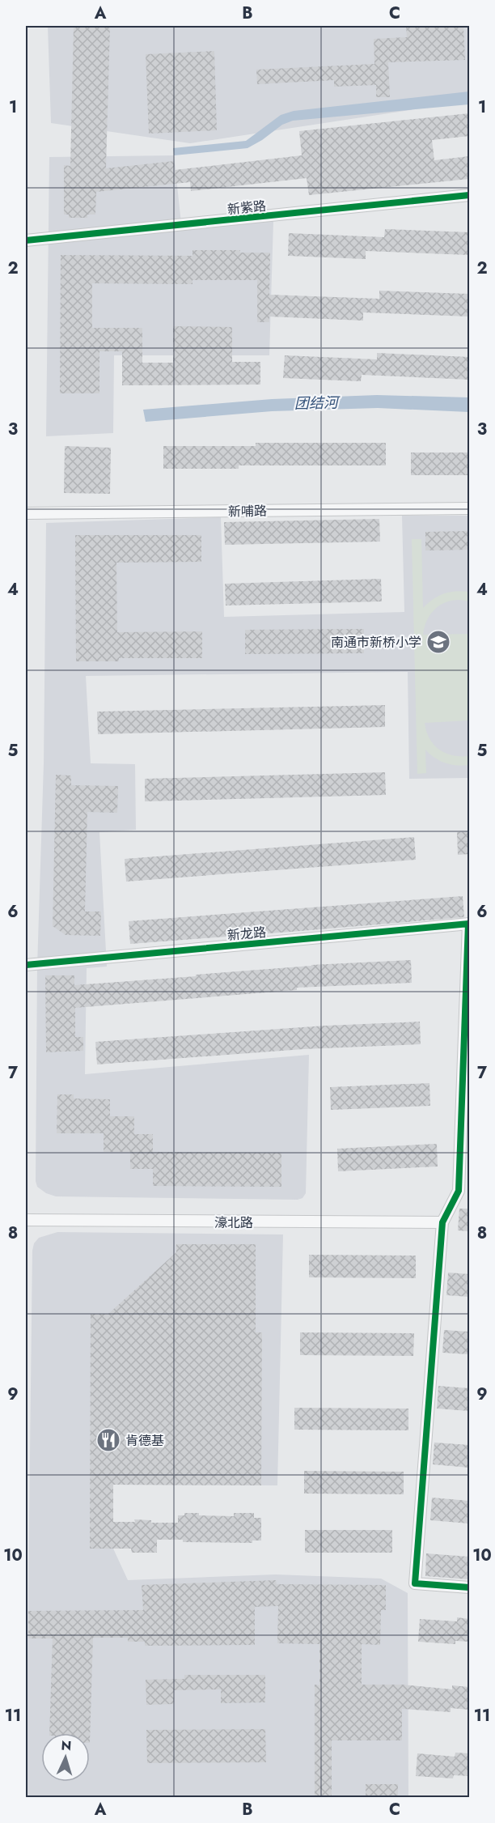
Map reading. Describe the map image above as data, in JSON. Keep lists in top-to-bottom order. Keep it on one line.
{"streets":{"street":["新紫路","新哺路","新龙路","濠北路"]},"water":["团结河"],"places":{"school or university":["南通市新桥小学"],"restaurant":["肯德基"]},"north":"top","grid":{"columns":["A","B","C"],"rows":["1","2","3","4","5","6","7","8","9","10","11"]}}
